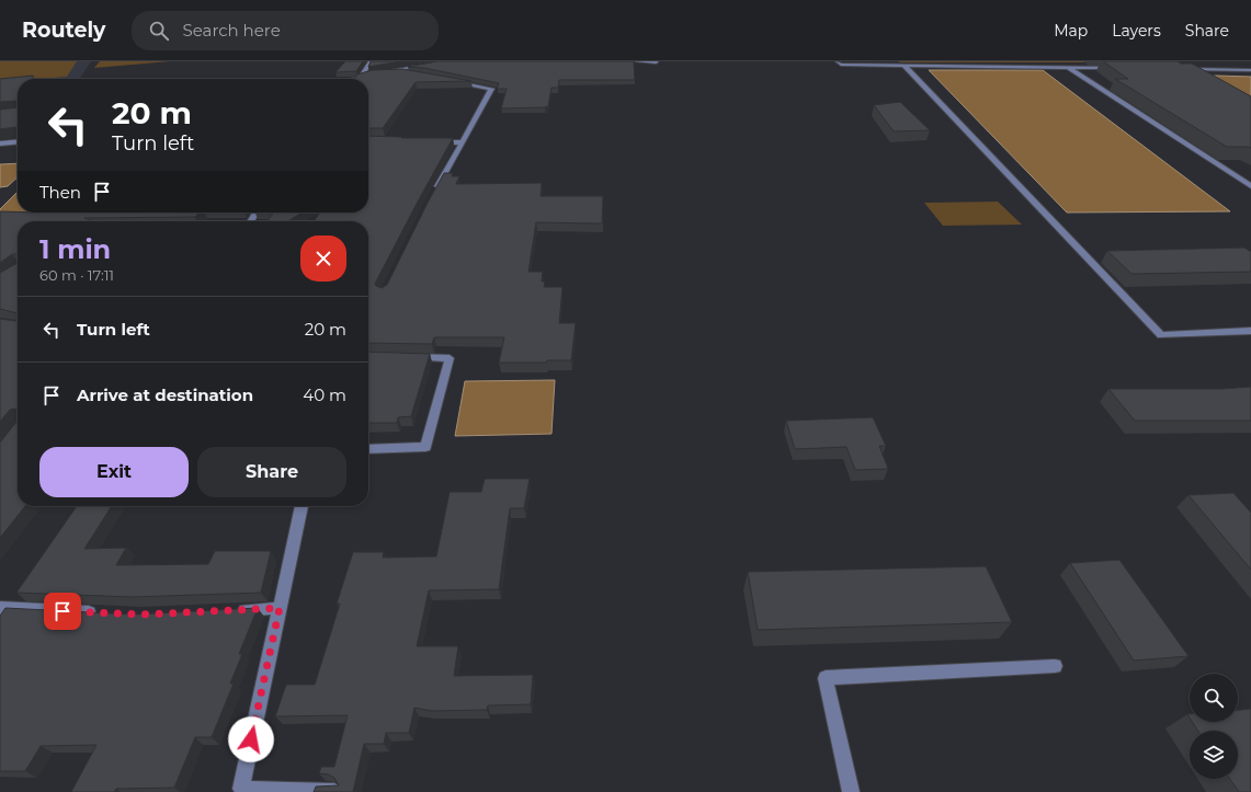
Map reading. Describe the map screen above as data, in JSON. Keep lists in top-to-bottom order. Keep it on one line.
{"page":{"header":"Routely","search":"Search here","nav":["Map","Layers","Share"],"turn":["20 m","Turn left"],"then":"Then","heading":["1 min","60 m · 17:11"],"list":[{"name":"Turn left","value":"20 m"},{"name":"Arrive at destination","value":"40 m"}],"buttons":["Exit","Share"]}}
